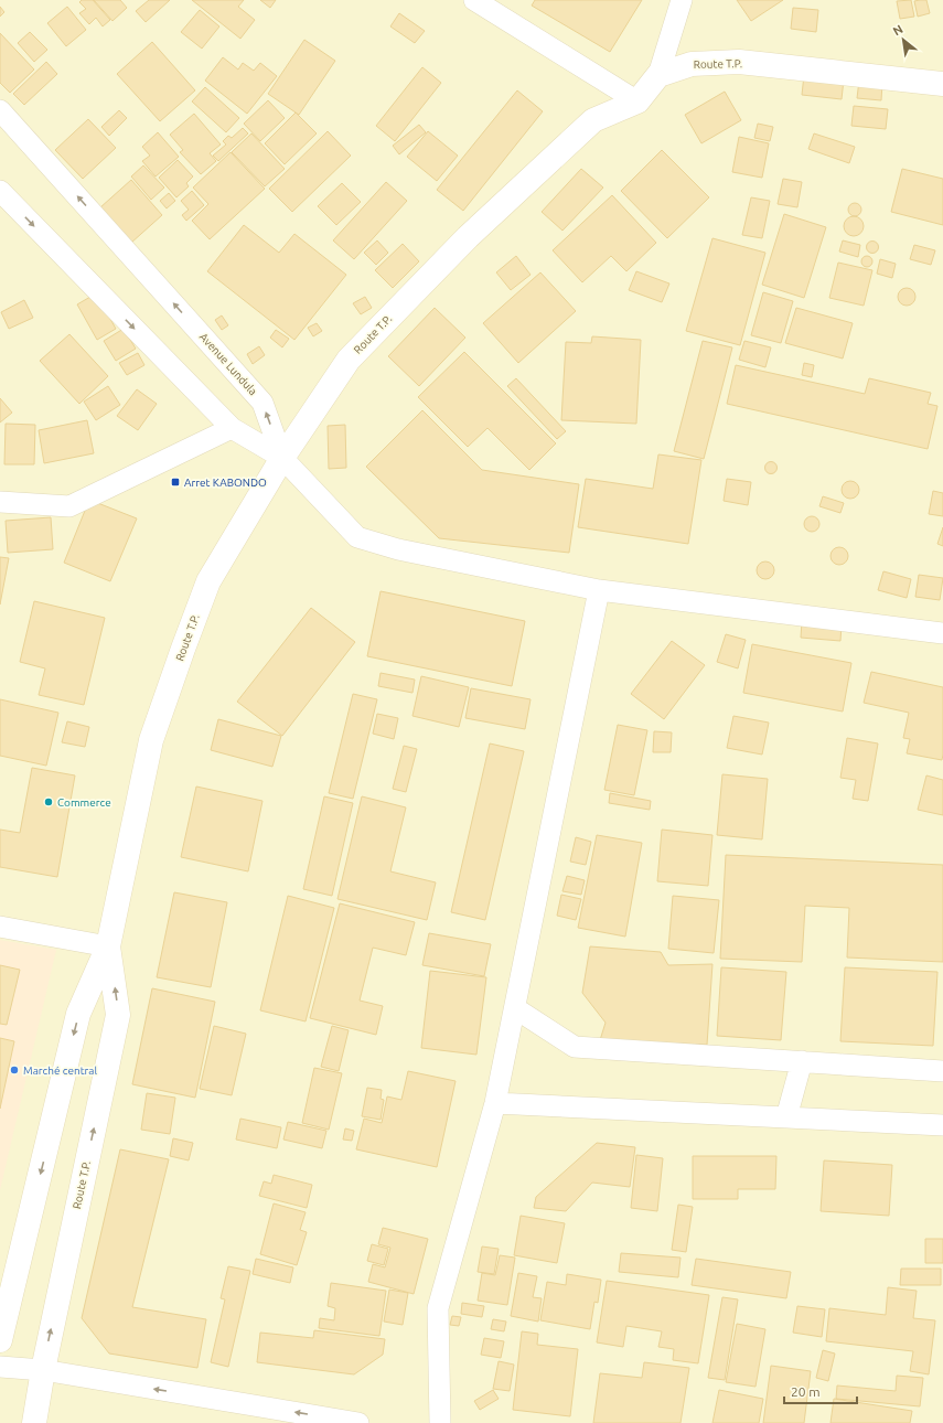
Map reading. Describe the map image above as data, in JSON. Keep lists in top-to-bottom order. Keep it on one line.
{"streets":{"street":["Route T.P.","Avenue Lundula"]},"crossings":[["Route T.P.","Avenue Lundula"]],"places":{"transit":["Arret KABONDO"],"other":["Commerce","Marché central"]},"scale_bar":"20 m","north":"top left"}
